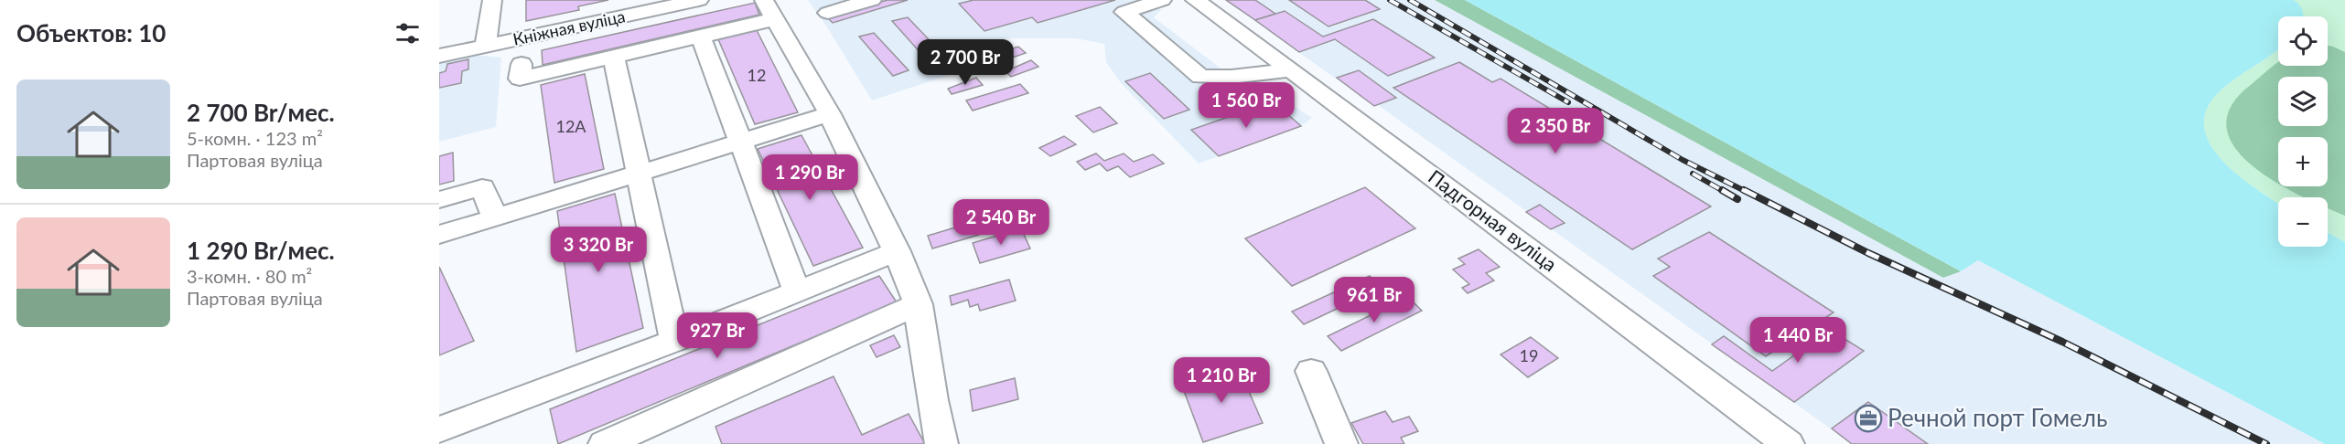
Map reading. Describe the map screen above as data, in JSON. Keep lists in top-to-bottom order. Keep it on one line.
{"streets":{"street":["Кніжная вуліца","Падгорная вуліца"]},"places":{"office":["Речной порт Гомель"]},"house_numbers":["12","12А","19"],"page":{"heading":"Объектов: 10","map_buttons":["+","−"],"price":["2 700 Br","1 560 Br","2 350 Br","1 290 Br","2 540 Br","3 320 Br","961 Br","927 Br","1 440 Br","1 210 Br"],"list":[{"name":"2 700 Br/мес.","note":"5-комн. · 123 m² · Партовая вуліца"},{"name":"1 290 Br/мес.","note":"3-комн. · 80 m² · Партовая вуліца"}]}}
